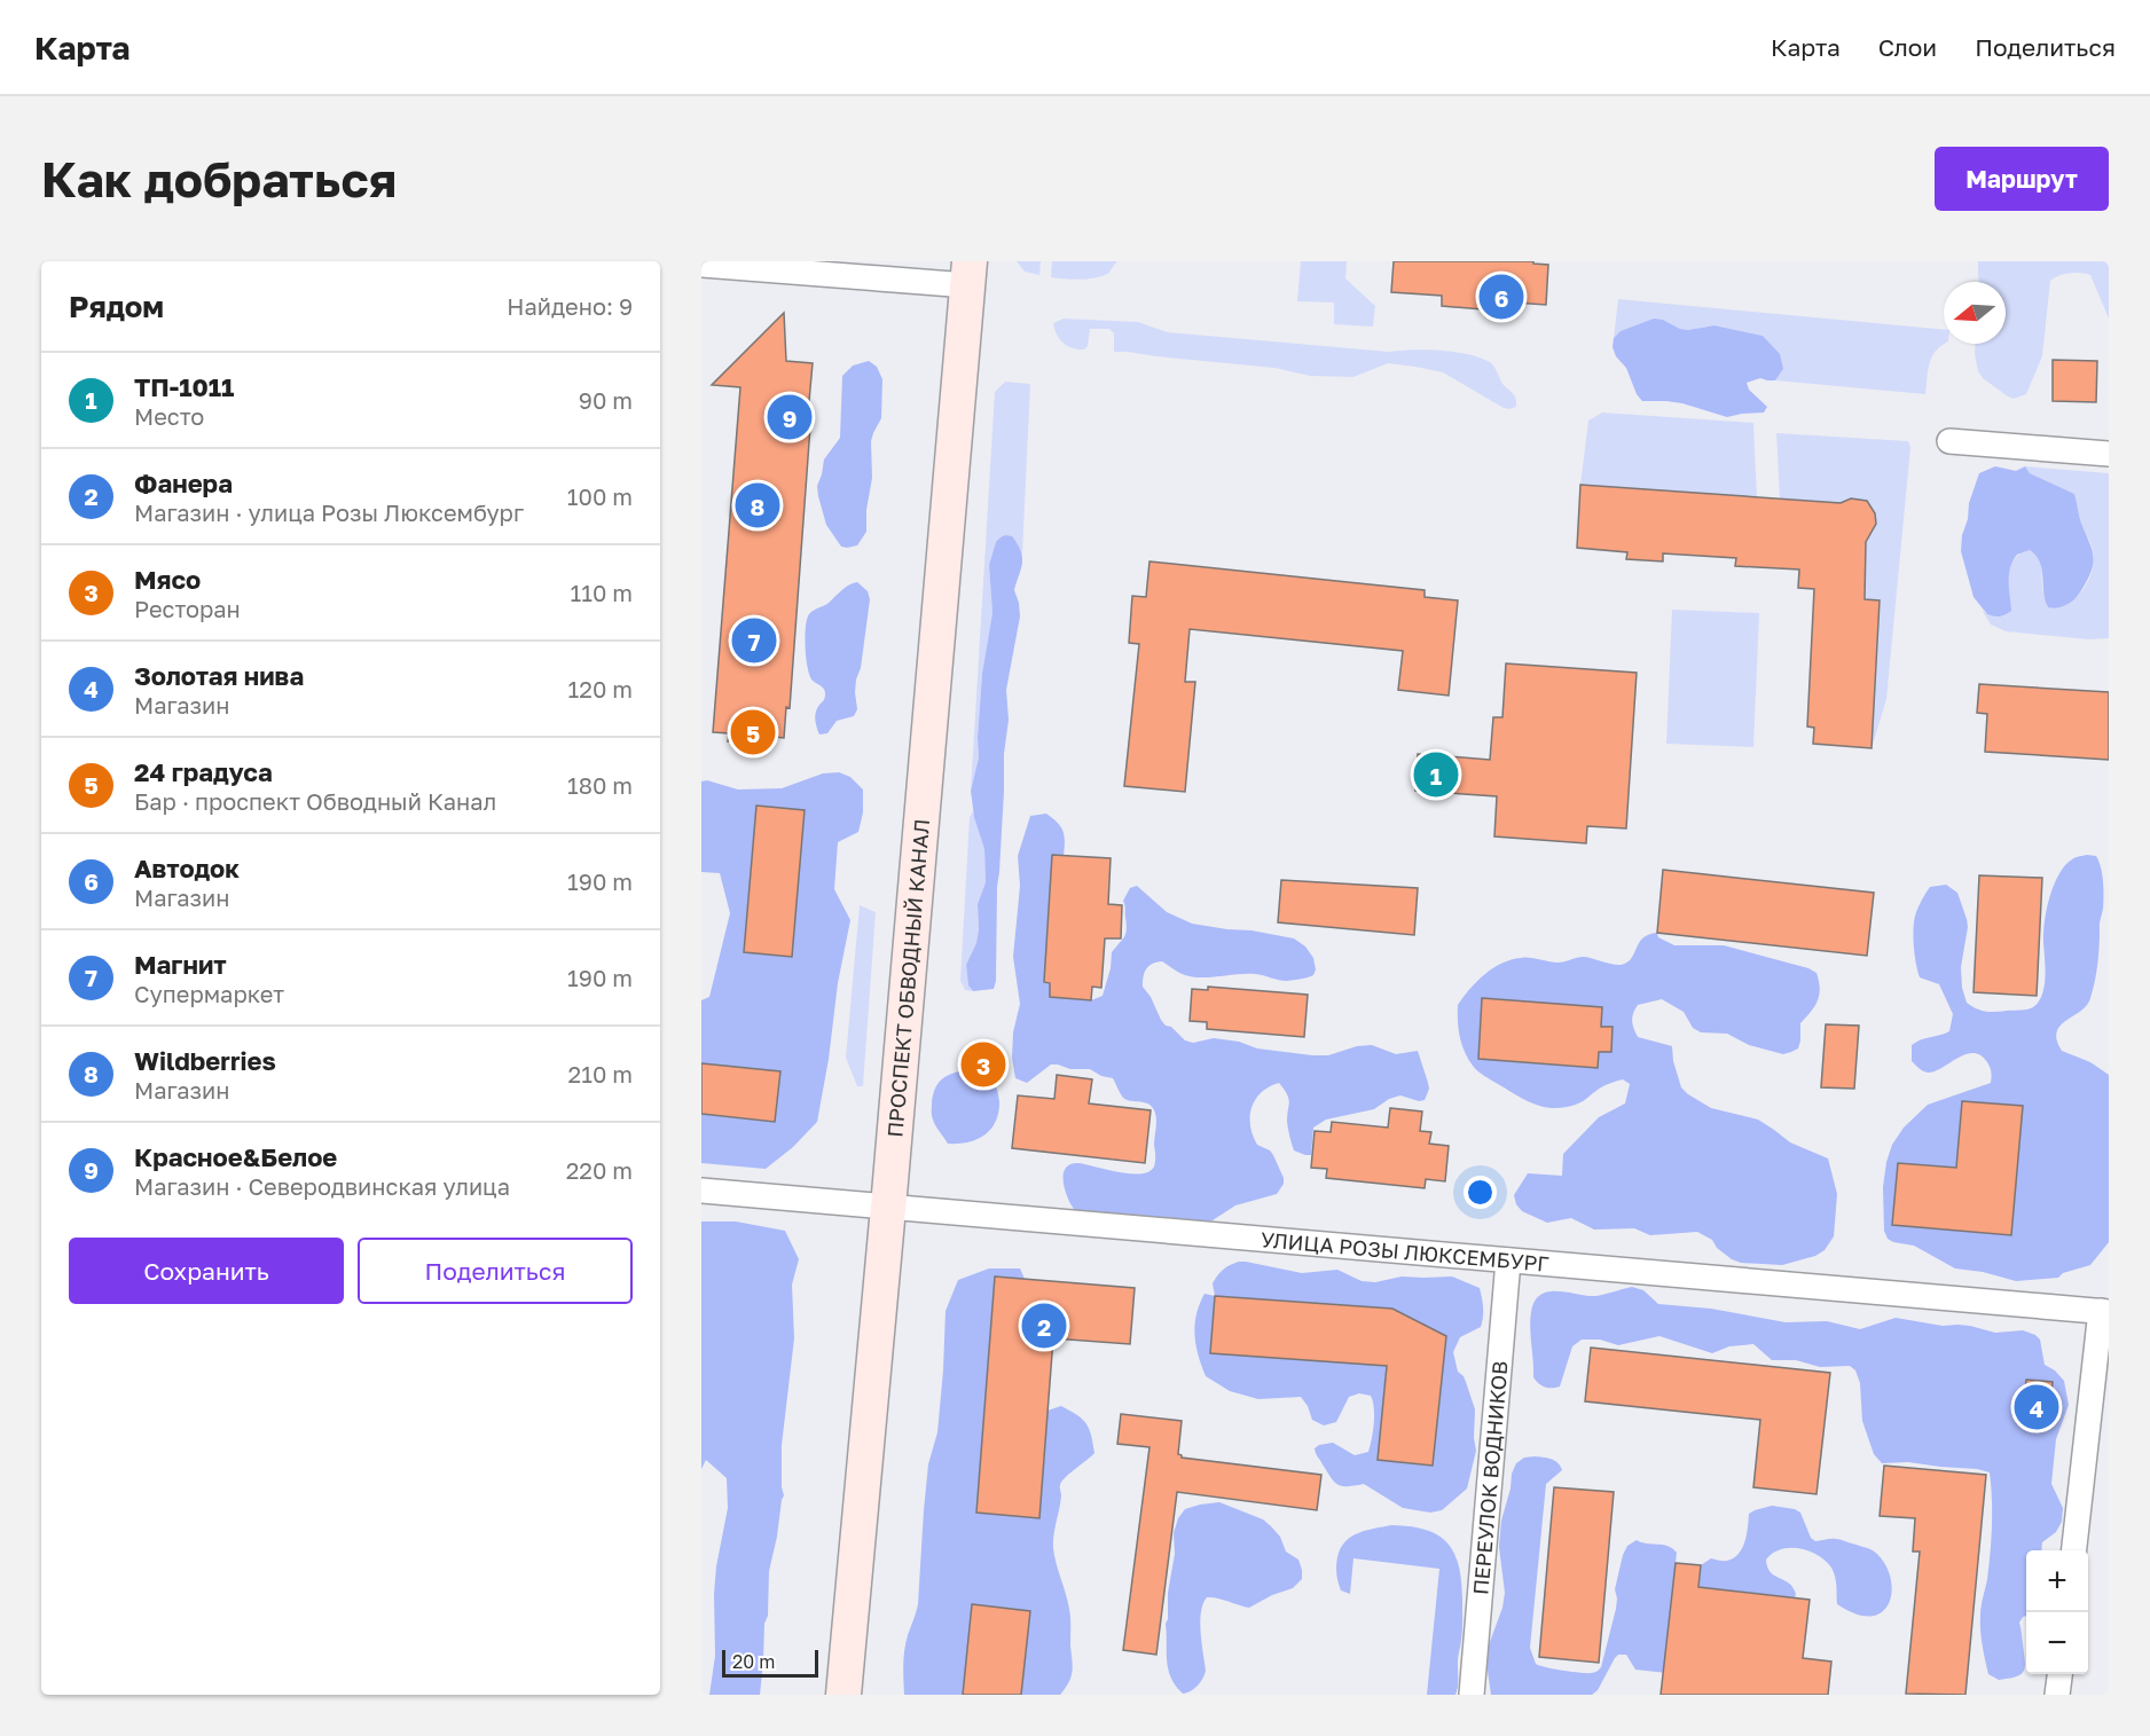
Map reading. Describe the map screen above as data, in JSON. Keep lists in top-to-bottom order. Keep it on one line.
{"streets":{"main road":["ПРОСПЕКТ ОБВОДНЫЙ КАНАЛ"],"street":["УЛИЦА РОЗЫ ЛЮКСЕМБУРГ","ПЕРЕУЛОК ВОДНИКОВ"]},"crossings":[["ПРОСПЕКТ ОБВОДНЫЙ КАНАЛ","УЛИЦА РОЗЫ ЛЮКСЕМБУРГ"],["УЛИЦА РОЗЫ ЛЮКСЕМБУРГ","ПЕРЕУЛОК ВОДНИКОВ"]],"scale_bar":"20 m","north":"left","page":{"header":"Карта","nav":["Карта","Слои","Поделиться"],"buttons":["Маршрут",["Сохранить","Поделиться"]],"title":"Как добраться","heading":["Рядом","Найдено: 9"],"pins":["6","9","8","7","5","1","3","2","4"],"list":[{"mark":"1","name":"ТП-1011","note":"Место","value":"90 m"},{"mark":"2","name":"Фанера","note":"Магазин · улица Розы Люксембург","value":"100 m"},{"mark":"3","name":"Мясо","note":"Ресторан","value":"110 m"},{"mark":"4","name":"Золотая нива","note":"Магазин","value":"120 m"},{"mark":"5","name":"24 градуса","note":"Бар · проспект Обводный Канал","value":"180 m"},{"mark":"6","name":"Автодок","note":"Магазин","value":"190 m"},{"mark":"7","name":"Магнит","note":"Супермаркет","value":"190 m"},{"mark":"8","name":"Wildberries","note":"Магазин","value":"210 m"},{"mark":"9","name":"Красное&Белое","note":"Магазин · Северодвинская улица","value":"220 m"}],"map_buttons":["+","−"],"scale":"20 m"}}
